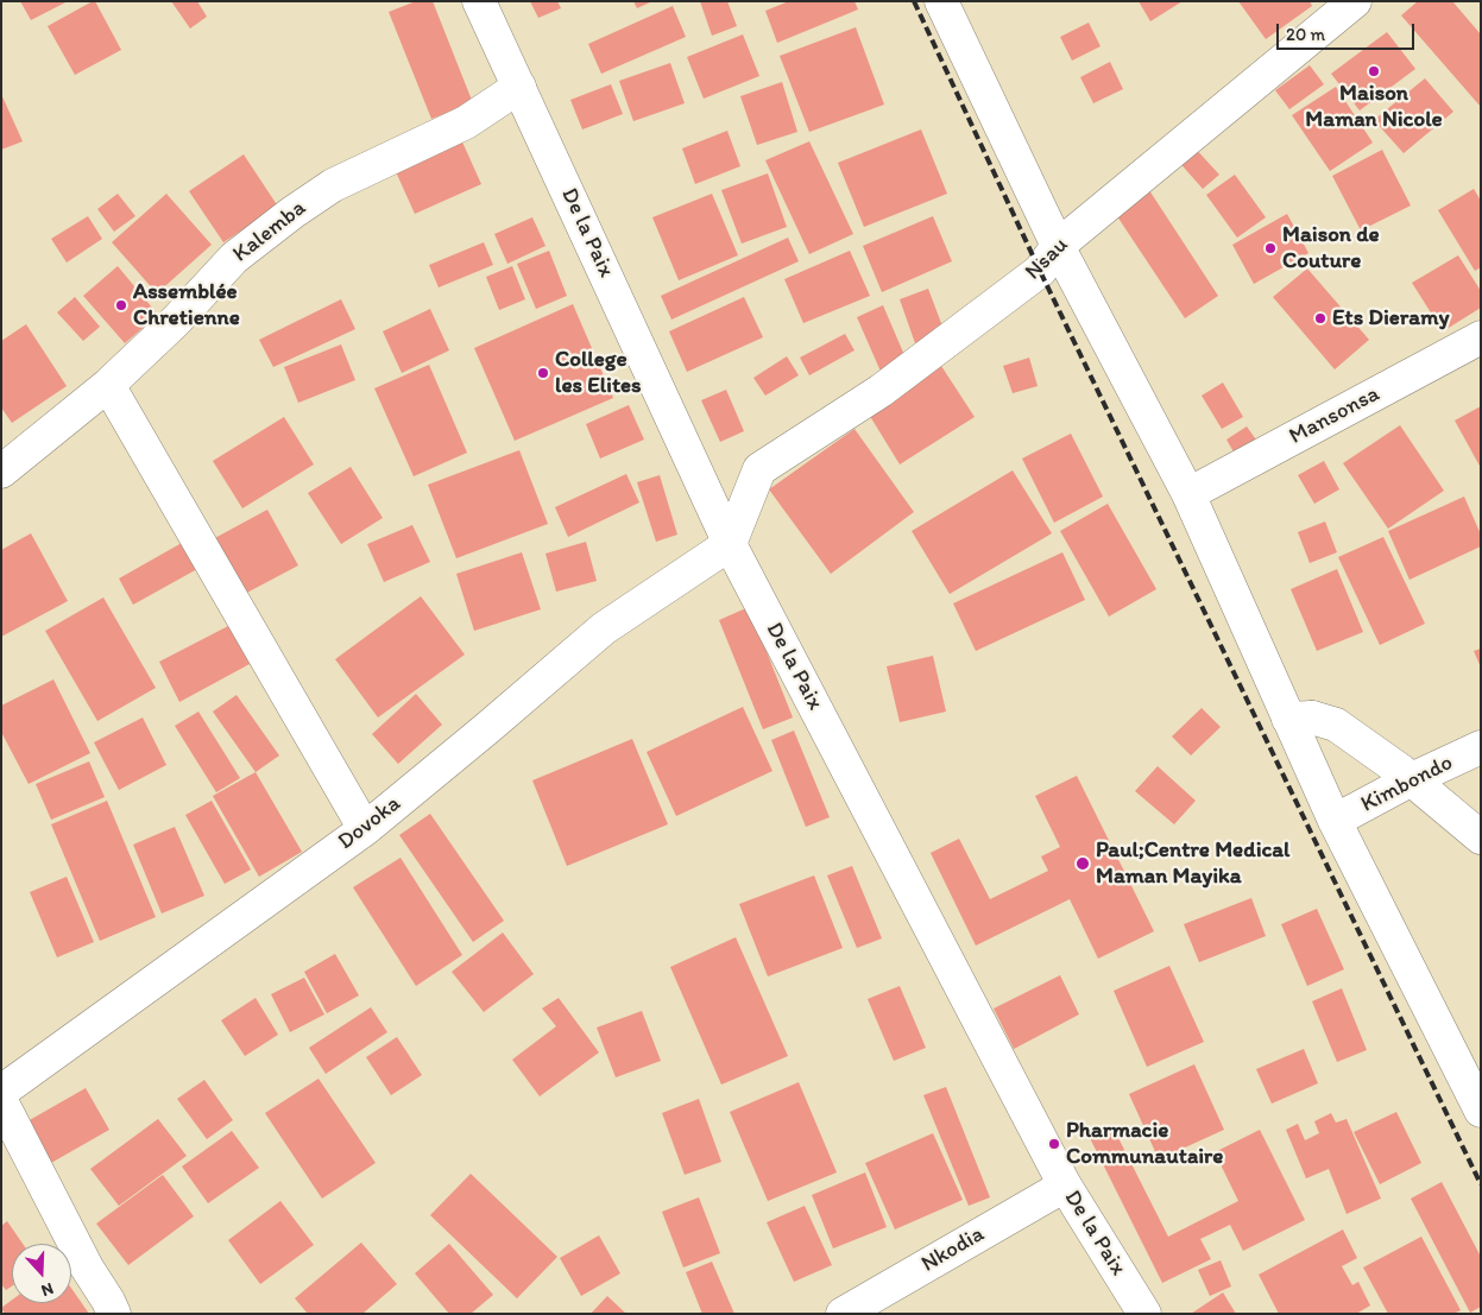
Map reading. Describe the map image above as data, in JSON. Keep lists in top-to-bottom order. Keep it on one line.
{"streets":{"street":["Kalemba","De la Paix","Nsau","Mansonsa","Kimbondo","Dovoka","Nkodia"]},"crossings":[["Kalemba","De la Paix"],["De la Paix","Nsau"],["De la Paix","Dovoka"],["De la Paix","Nkodia"],["Nsau","Dovoka"]],"places":["Maison Maman Nicole","Maison de Couture","Assemblée Chretienne","Ets Dieramy","College les Elites","Paul;Centre Medical Maman Mayika","Pharmacie Communautaire"],"scale_bar":"20 m","north":"bottom"}
